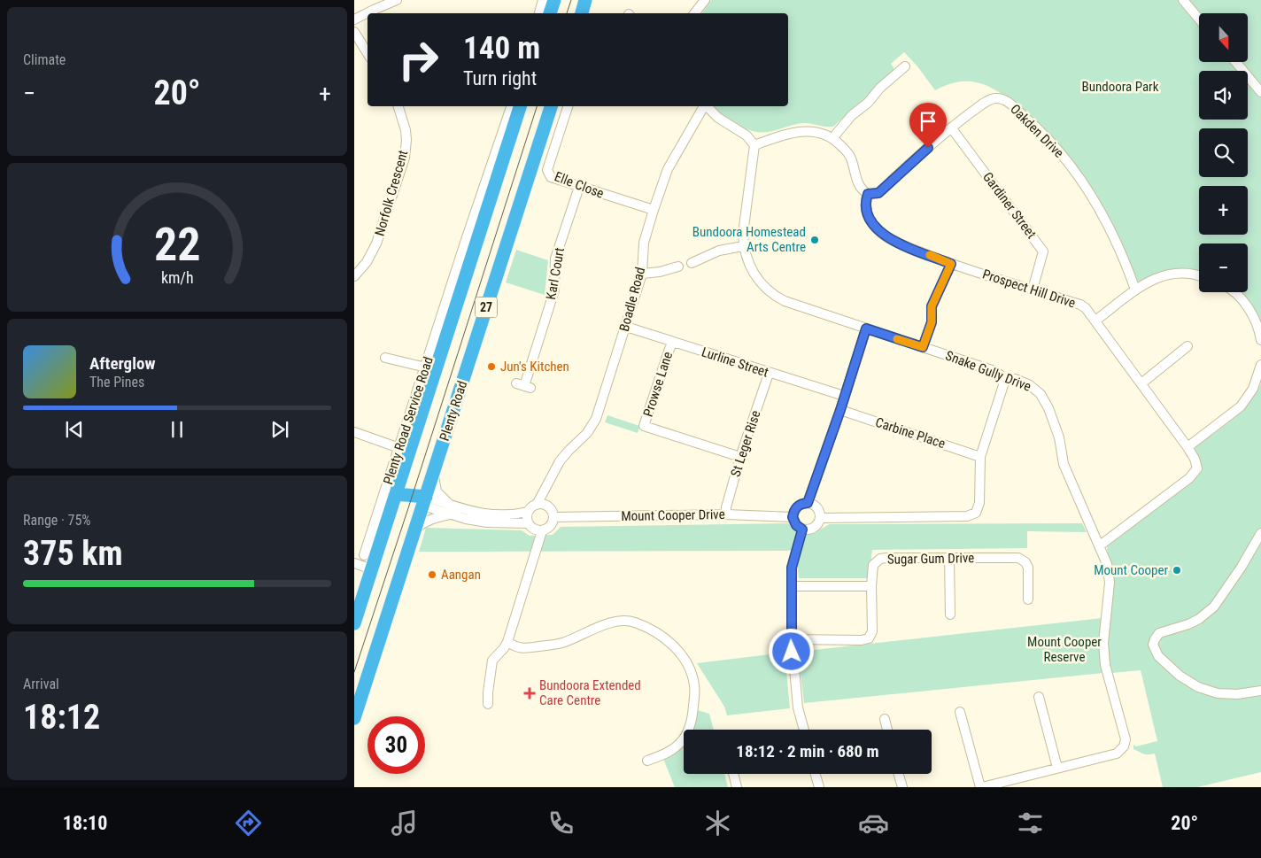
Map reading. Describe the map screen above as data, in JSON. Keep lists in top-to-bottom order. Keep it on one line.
{"streets":{"highway":["27","Plenty Road"],"street":["Oakden Drive","Elle Close","Norfolk Crescent","Gardiner Street","Karl Court","Prospect Hill Drive","Boadle Road","Lurline Street","Snake Gully Drive","Prowse Lane","Plenty Road Service Road","Carbine Place","St Leger Rise","Mount Cooper Drive","Sugar Gum Drive"]},"crossings":[["Oakden Drive","Gardiner Street"],["Oakden Drive","Prospect Hill Drive"],["Elle Close","Karl Court"],["Elle Close","Boadle Road"],["Gardiner Street","Prospect Hill Drive"],["Prospect Hill Drive","Snake Gully Drive"],["Boadle Road","Lurline Street"],["Boadle Road","Mount Cooper Drive"],["27","Plenty Road Service Road"],["Lurline Street","Prowse Lane"],["Lurline Street","St Leger Rise"],["Prowse Lane","St Leger Rise"],["St Leger Rise","Mount Cooper Drive"]],"parks":["Bundoora Park","Mount Cooper Reserve"],"places":{"other":["Bundoora Homestead Arts Centre","Jun's Kitchen","Mount Cooper","Aangan"],"health":["Bundoora Extended Care Centre"]},"north":"bottom","page":{"tile":["Climate",["Range · 75%","375 km"],["Arrival","18:12"]],"map_buttons":["+","−"],"turn":["140 m","Turn right"],"heat":["−","20°","+"],"song":["Afterglow","The Pines"],"limit":"30","trip":"18:12 · 2 min · 680 m","tabs":["18:10","20°"],"gauge":["22","km/h"]}}
